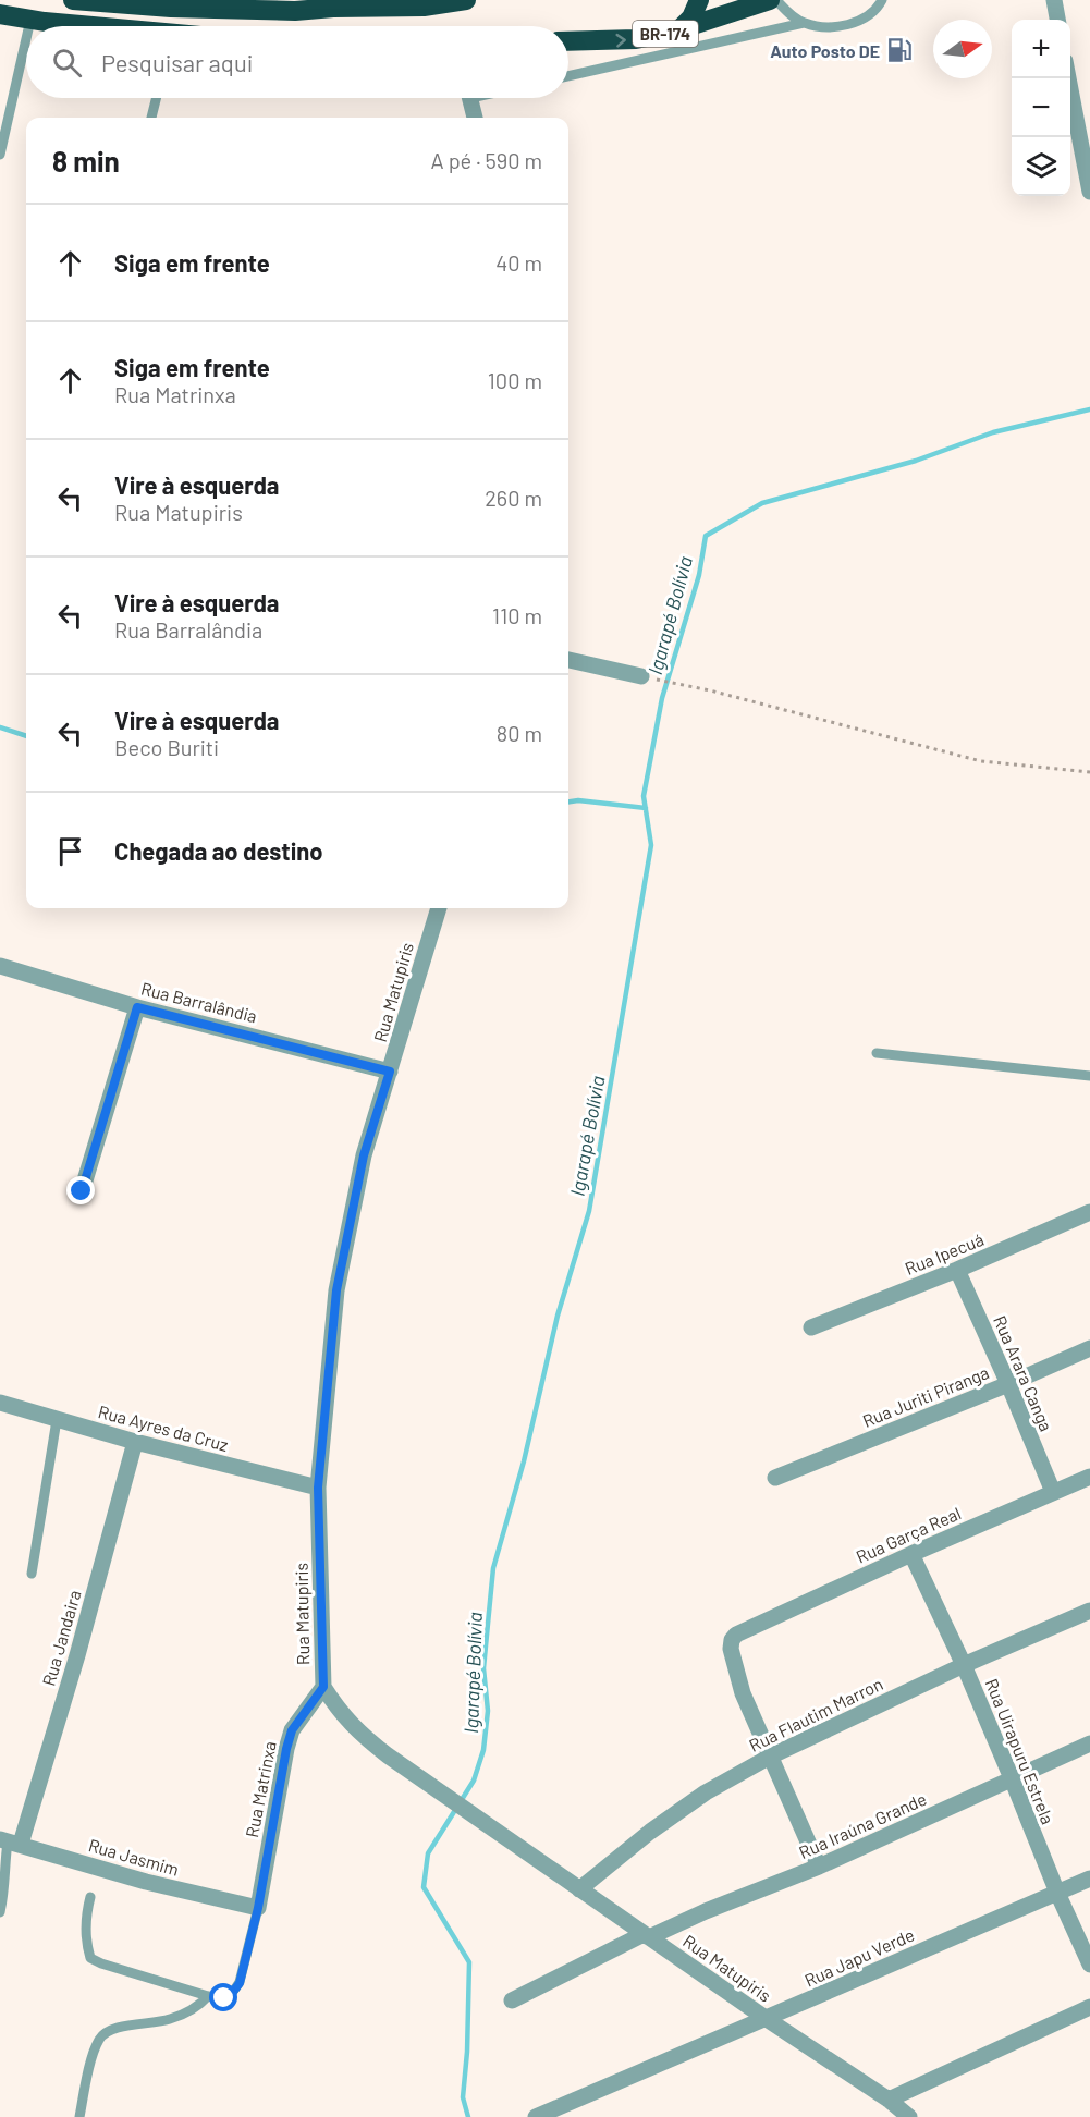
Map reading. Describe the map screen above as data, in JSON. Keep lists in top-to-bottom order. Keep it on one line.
{"streets":{"highway":["BR-174"],"street":["Rua Matupiris","Rua Barralândia","Rua Ipecuá","Rua Arara Canga","Rua Juriti Piranga","Rua Ayres da Cruz","Rua Garça Real","Rua Jandaira","Rua Flautim Marron","Rua Uirapuru Estrela","Rua Matrinxa","Rua Iraúna Grande","Rua Jasmim","Rua Japu Verde"]},"crossings":[["Rua Matupiris","Rua Barralândia"],["Rua Matupiris","Rua Ayres da Cruz"],["Rua Matupiris","Rua Flautim Marron"],["Rua Matupiris","Rua Matrinxa"],["Rua Matupiris","Rua Iraúna Grande"],["Rua Matupiris","Rua Japu Verde"],["Rua Ipecuá","Rua Arara Canga"],["Rua Arara Canga","Rua Juriti Piranga"],["Rua Arara Canga","Rua Garça Real"],["Rua Ayres da Cruz","Rua Jandaira"],["Rua Garça Real","Rua Flautim Marron"],["Rua Garça Real","Rua Uirapuru Estrela"],["Rua Jandaira","Rua Jasmim"],["Rua Flautim Marron","Rua Uirapuru Estrela"],["Rua Uirapuru Estrela","Rua Iraúna Grande"],["Rua Uirapuru Estrela","Rua Japu Verde"],["Rua Matrinxa","Rua Jasmim"]],"water":["Igarapé Bolívia"],"places":{"fuel station":["Auto Posto DE"]},"north":"right","page":{"map_buttons":["+","−"],"search":"Pesquisar aqui","heading":["8 min","A pé · 590 m"],"list":[["Siga em frente","40 m"],["Siga em frente","Rua Matrinxa","100 m"],["Vire à esquerda","Rua Matupiris","260 m"],["Vire à esquerda","Rua Barralândia","110 m"],["Vire à esquerda","Beco Buriti","80 m"],"Chegada ao destino"]}}
